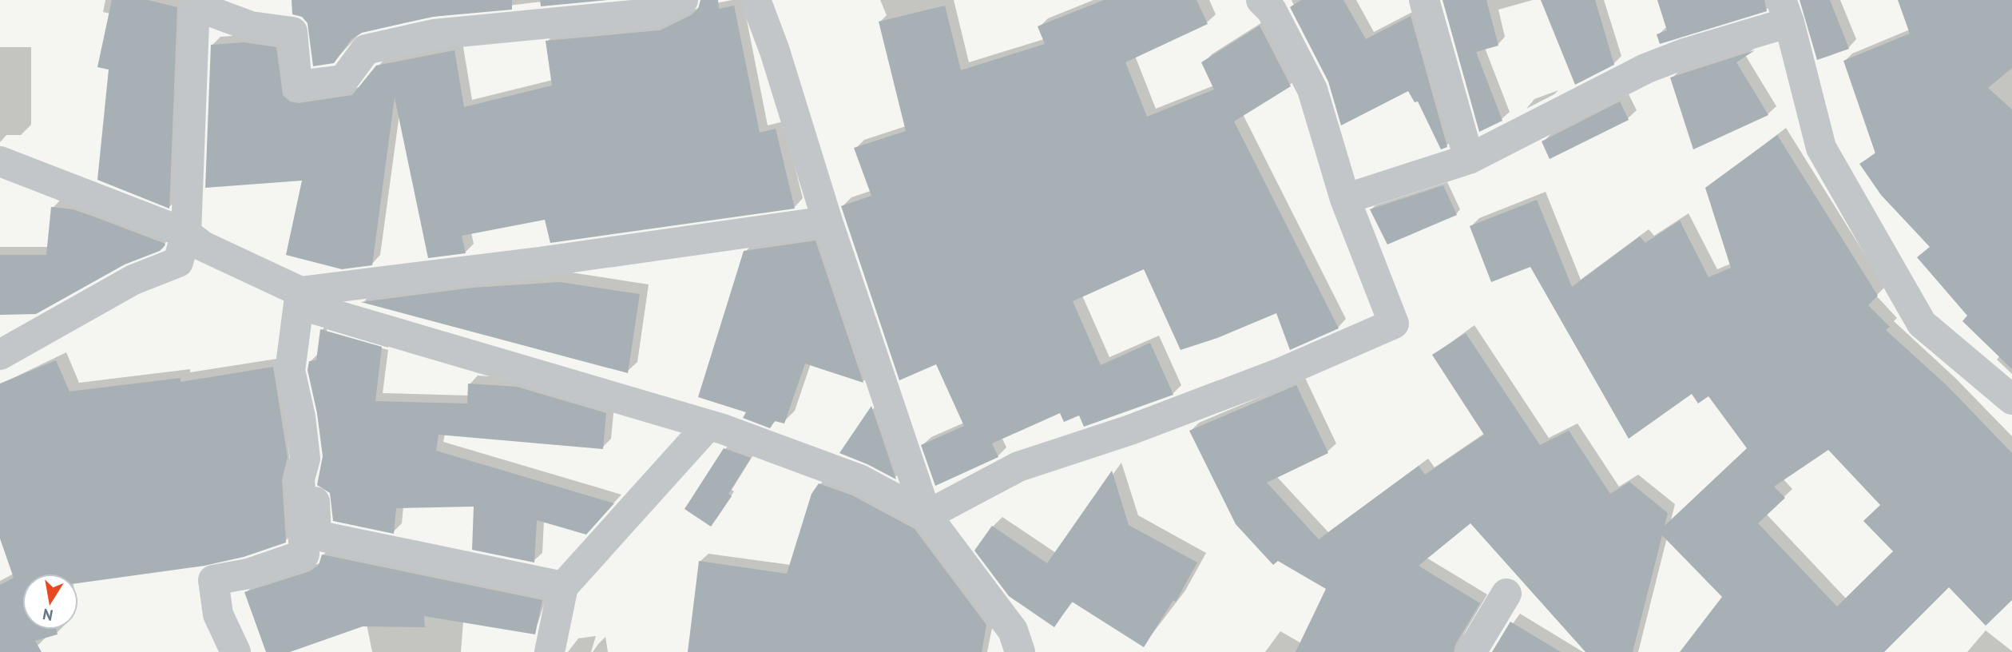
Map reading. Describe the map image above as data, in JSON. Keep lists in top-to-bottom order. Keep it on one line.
{"north":"bottom"}
